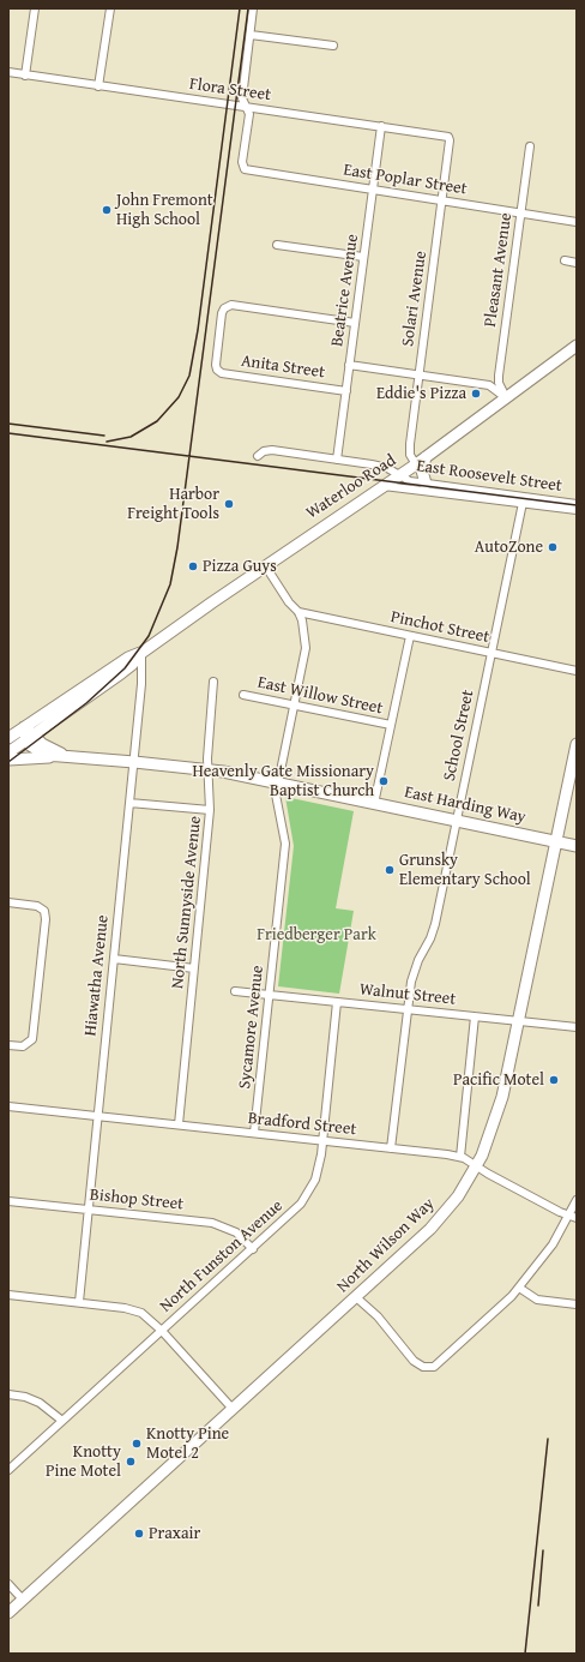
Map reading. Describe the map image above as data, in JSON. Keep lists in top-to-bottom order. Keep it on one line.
{"streets":{"main road":["Waterloo Road","East Harding Way","North Wilson Way"],"street":["Flora Street","East Poplar Street","Pleasant Avenue","Beatrice Avenue","Solari Avenue","Anita Street","East Roosevelt Street","Pinchot Street","East Willow Street","School Street","North Sunnyside Avenue","Hiawatha Avenue","Walnut Street","Sycamore Avenue","Bradford Street","Bishop Street","North Funston Avenue"]},"crossings":[["Flora Street","East Poplar Street"],["Flora Street","Beatrice Avenue"],["Flora Street","Solari Avenue"],["East Poplar Street","Pleasant Avenue"],["East Poplar Street","Beatrice Avenue"],["East Poplar Street","Solari Avenue"],["Pleasant Avenue","Waterloo Road"],["Beatrice Avenue","Anita Street"],["Beatrice Avenue","East Roosevelt Street"],["Solari Avenue","Waterloo Road"],["East Roosevelt Street","Waterloo Road"],["East Roosevelt Street","School Street"],["Waterloo Road","East Harding Way"],["Waterloo Road","Hiawatha Avenue"],["Waterloo Road","Sycamore Avenue"],["Pinchot Street","School Street"],["Pinchot Street","Sycamore Avenue"],["East Willow Street","Sycamore Avenue"],["School Street","East Harding Way"],["School Street","Walnut Street"],["School Street","Bradford Street"],["East Harding Way","North Sunnyside Avenue"],["East Harding Way","Hiawatha Avenue"],["East Harding Way","Sycamore Avenue"],["East Harding Way","North Wilson Way"],["North Sunnyside Avenue","Bradford Street"],["Hiawatha Avenue","Bradford Street"],["Hiawatha Avenue","Bishop Street"],["Walnut Street","Sycamore Avenue"],["Walnut Street","North Wilson Way"],["Walnut Street","North Funston Avenue"],["Sycamore Avenue","Bradford Street"],["Bradford Street","North Wilson Way"],["Bradford Street","North Funston Avenue"],["Bishop Street","North Funston Avenue"]],"parks":["Friedberger Park"],"places":["John Fremont High School","Eddie's Pizza","Harbor Freight Tools","AutoZone","Pizza Guys","Heavenly Gate Missionary Baptist Church","Grunsky Elementary School","Pacific Motel","Knotty Pine Motel 2","Knotty Pine Motel","Praxair"]}
